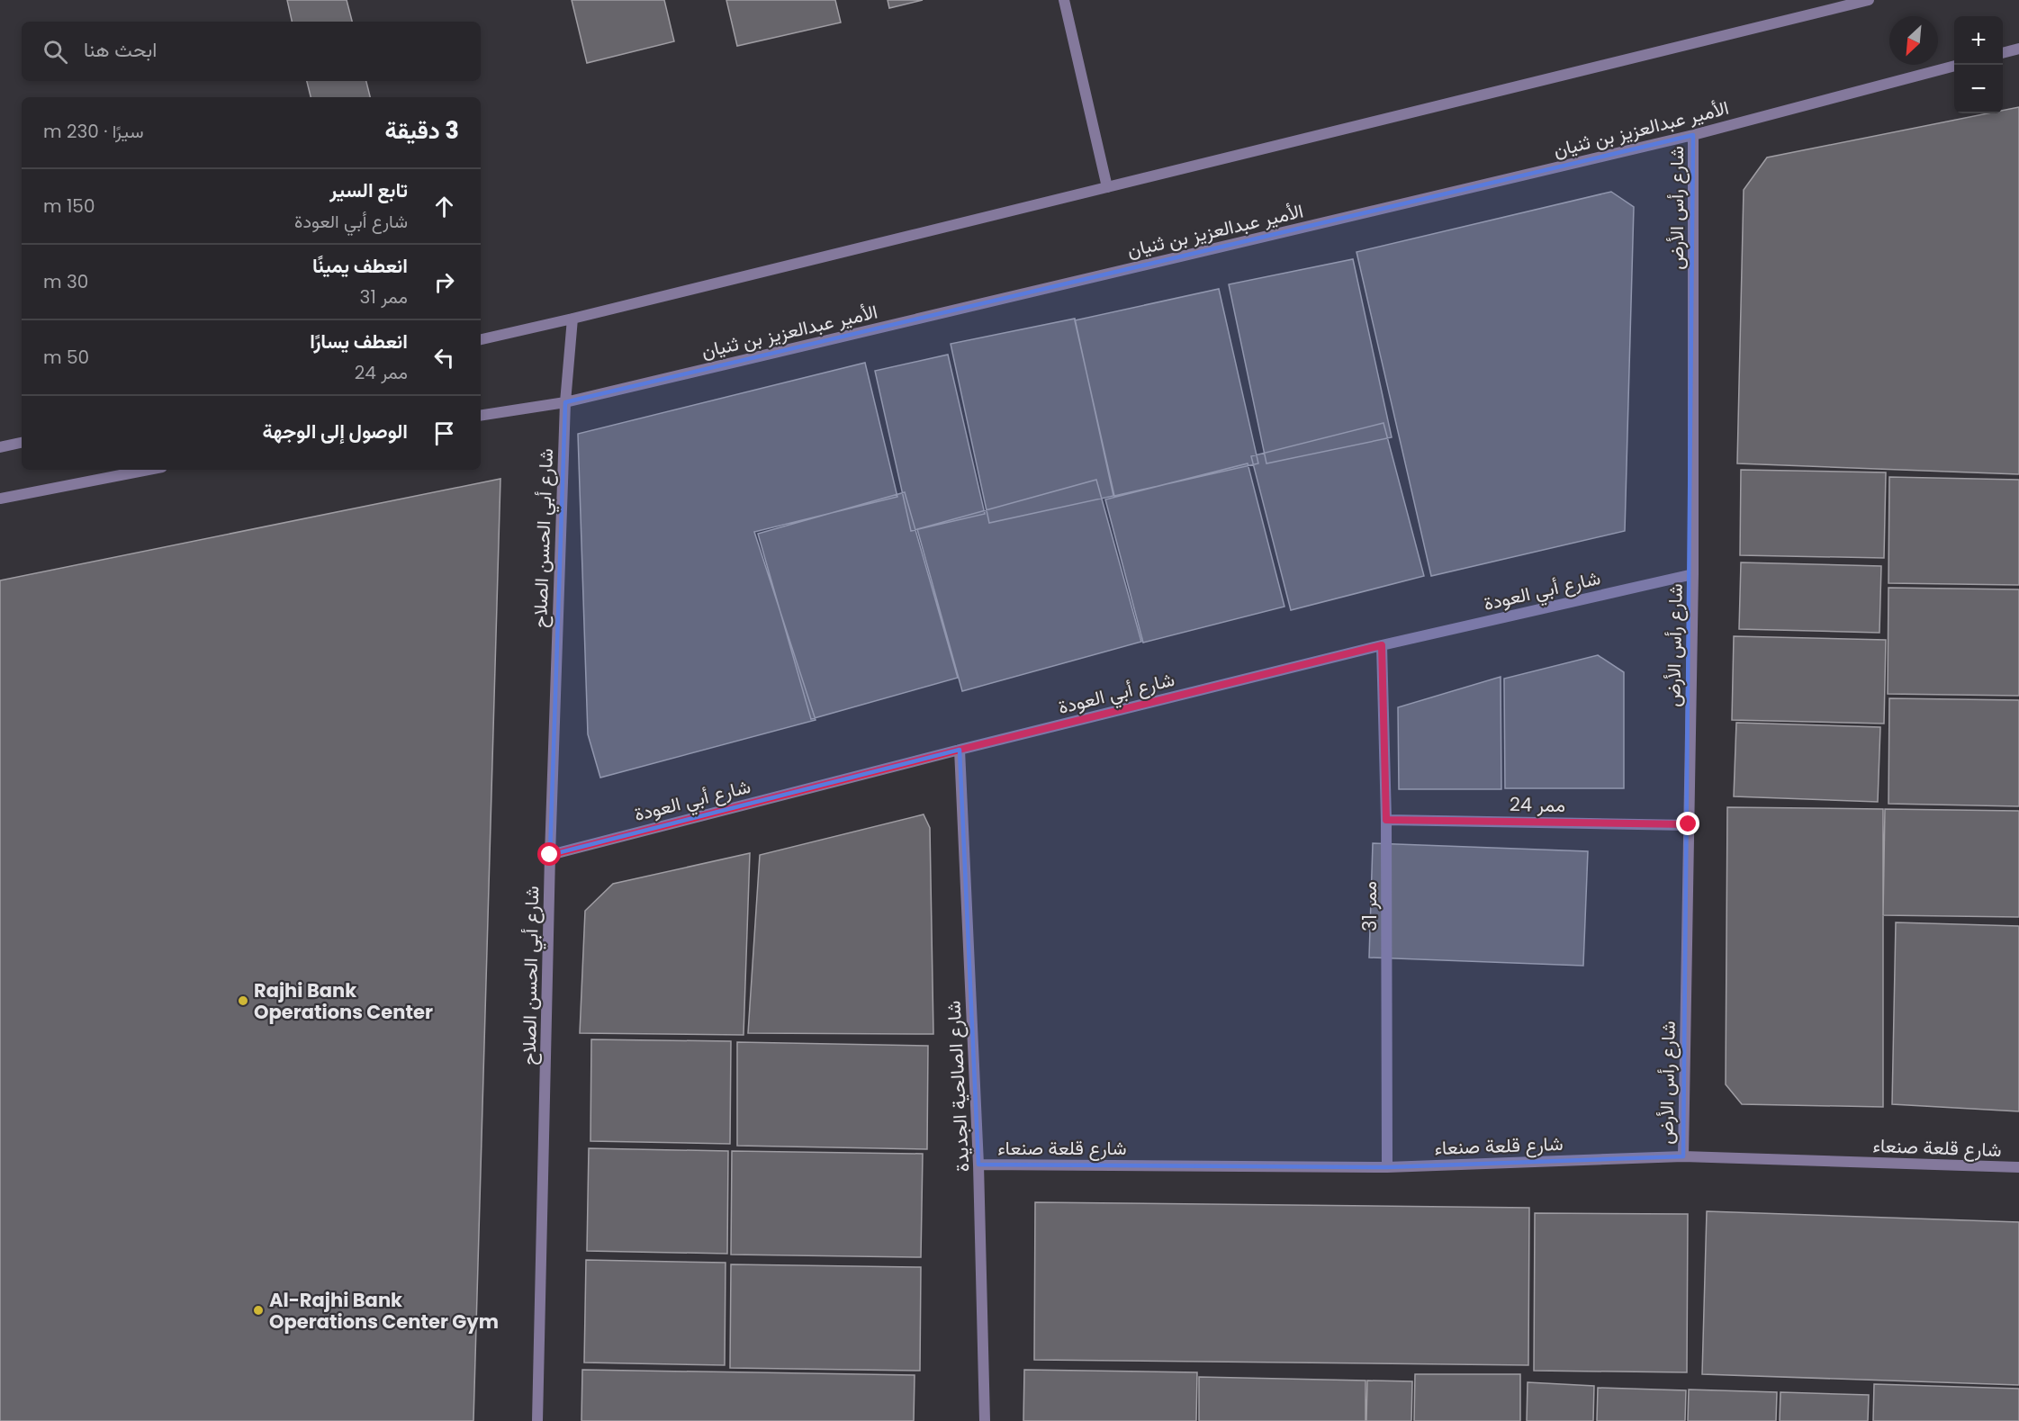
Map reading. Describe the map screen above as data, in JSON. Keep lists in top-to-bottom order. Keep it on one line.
{"streets":{"street":["الأمير عبدالعزيز بن ثنيان","شارع رأس الأرض","شارع أبي الحسن الصلاح","شارع أبي العودة","ممر 24","ممر 31","شارع الصالحية الجديدة","شارع قلعة صنعاء"]},"crossings":[["الأمير عبدالعزيز بن ثنيان","شارع رأس الأرض"],["الأمير عبدالعزيز بن ثنيان","شارع أبي الحسن الصلاح"],["شارع رأس الأرض","شارع أبي العودة"],["شارع رأس الأرض","ممر 24"],["شارع رأس الأرض","شارع قلعة صنعاء"],["شارع أبي الحسن الصلاح","شارع أبي العودة"],["شارع أبي العودة","ممر 31"],["شارع أبي العودة","شارع الصالحية الجديدة"],["ممر 24","ممر 31"],["ممر 31","شارع قلعة صنعاء"],["شارع الصالحية الجديدة","شارع قلعة صنعاء"]],"places":["Rajhi Bank Operations Center","Al-Rajhi Bank Operations Center Gym"],"north":"bottom left","page":{"map_buttons":["+","−"],"search":"ابحث هنا","heading":["3 دقيقة","سيرًا · 230 m"],"list":[["تابع السير","شارع أبي العودة","150 m"],["انعطف يمينًا","ممر 31","30 m"],["انعطف يسارًا","ممر 24","50 m"],"الوصول إلى الوجهة"]}}
